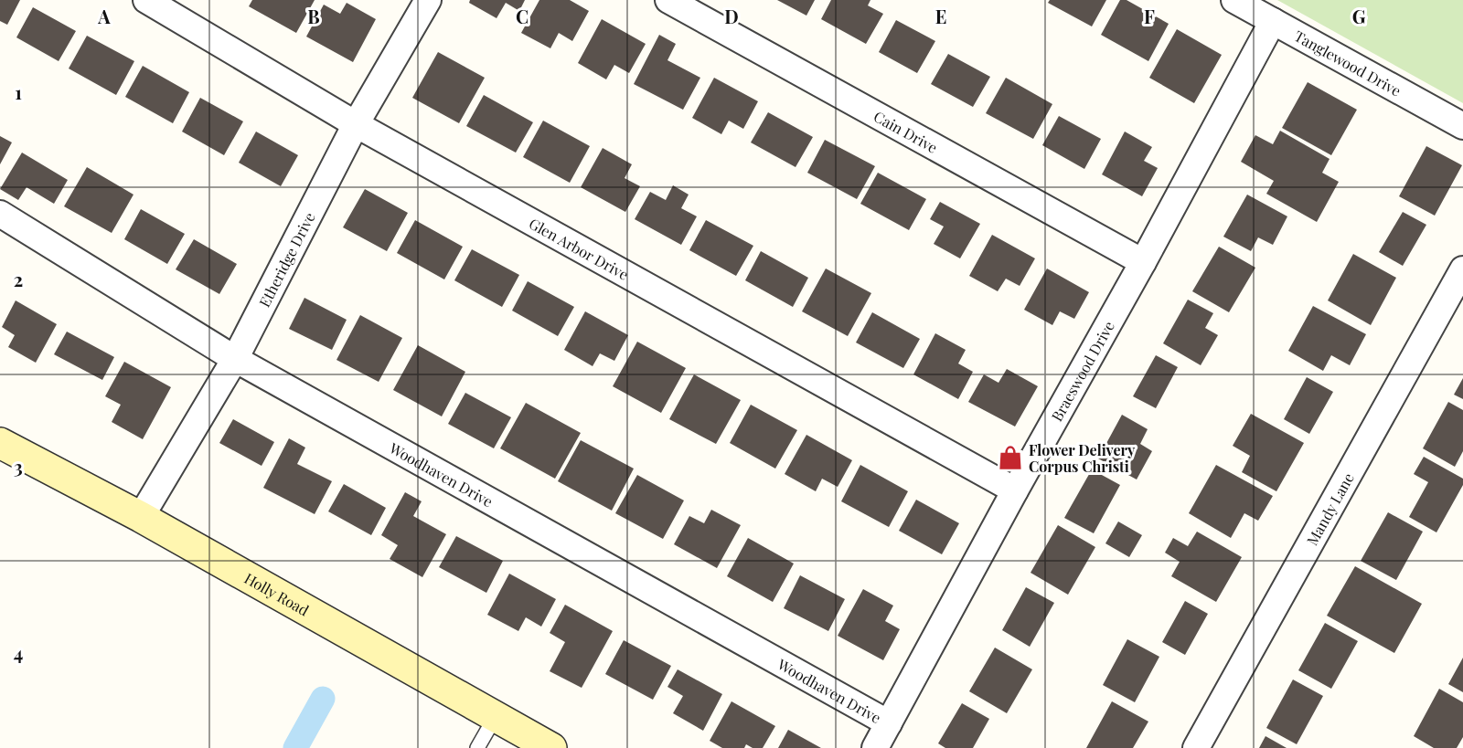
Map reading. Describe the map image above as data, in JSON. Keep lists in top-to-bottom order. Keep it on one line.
{"streets":{"main road":["Holly Road"],"street":["Tanglewood Drive","Cain Drive","Glen Arbor Drive","Etheridge Drive","Braeswood Drive","Woodhaven Drive","Mandy Lane"]},"crossings":[["Tanglewood Drive","Braeswood Drive"],["Cain Drive","Braeswood Drive"],["Glen Arbor Drive","Etheridge Drive"],["Glen Arbor Drive","Braeswood Drive"],["Etheridge Drive","Woodhaven Drive"],["Etheridge Drive","Holly Road"],["Braeswood Drive","Woodhaven Drive"]],"places":{"shop":["Flower Delivery Corpus Christi"]},"grid":{"columns":["A","B","C","D","E","F","G"],"rows":["1","2","3","4"]}}
